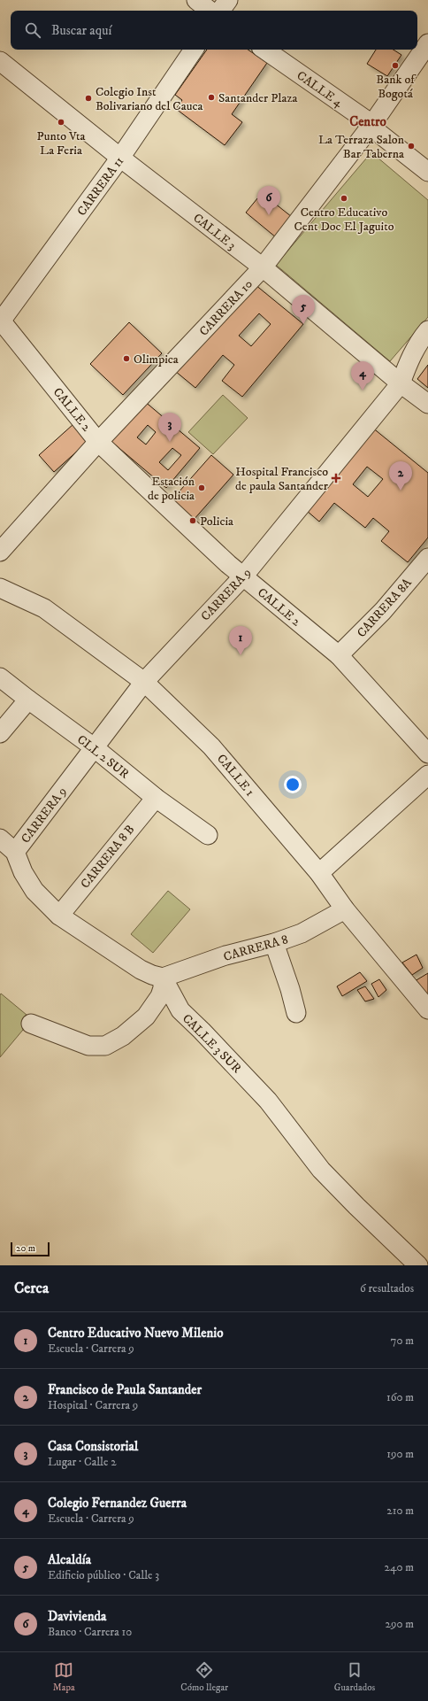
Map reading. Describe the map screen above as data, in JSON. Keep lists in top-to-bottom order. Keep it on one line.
{"streets":{"street":["CALLE 4","CARRERA 11","CALLE 3","CARRERA 10","CALLE 2","CARRERA 9","CARRERA 8A","CLL 2 SUR","CALLE 1","CARRERA 8 B","CARRERA 8","CALLE 3 SUR"]},"crossings":[["CALLE 4","CARRERA 10"],["CARRERA 11","CALLE 3"],["CARRERA 11","CALLE 2"],["CALLE 3","CARRERA 10"],["CALLE 3","CARRERA 9"],["CARRERA 10","CALLE 2"],["CALLE 2","CARRERA 9"],["CALLE 2","CARRERA 8A"],["CARRERA 9","CLL 2 SUR"],["CARRERA 9","CALLE 1"],["CLL 2 SUR","CARRERA 8 B"],["CALLE 1","CARRERA 8"],["CARRERA 8","CALLE 3 SUR"]],"districts":["Centro"],"places":{"other":["Bank of Bogotá","Santander Plaza","Colegio Inst Bolivariano del Cauca","Punto Vta La Feria","La Terraza Salon Bar Taberna","Centro Educativo Cent Doc El Jaguito","Olimpica","Estación de policia","Policia"],"health":["Hospital Francisco de paula Santander"]},"scale_bar":"20 m","page":{"search":"Buscar aquí","pins":["6","5","4","3","2","1"],"scale":"20 m","heading":["Cerca","6 resultados"],"list":[{"mark":"1","name":"Centro Educativo Nuevo Milenio","note":"Escuela · Carrera 9","value":"70 m"},{"mark":"2","name":"Francisco de Paula Santander","note":"Hospital · Carrera 9","value":"160 m"},{"mark":"3","name":"Casa Consistorial","note":"Lugar · Calle 2","value":"190 m"},{"mark":"4","name":"Colegio Fernandez Guerra","note":"Escuela · Carrera 9","value":"210 m"},{"mark":"5","name":"Alcaldía","note":"Edificio público · Calle 3","value":"240 m"},{"mark":"6","name":"Davivienda","note":"Banco · Carrera 10","value":"290 m"}],"nav":["Mapa","Cómo llegar","Guardados"]}}
